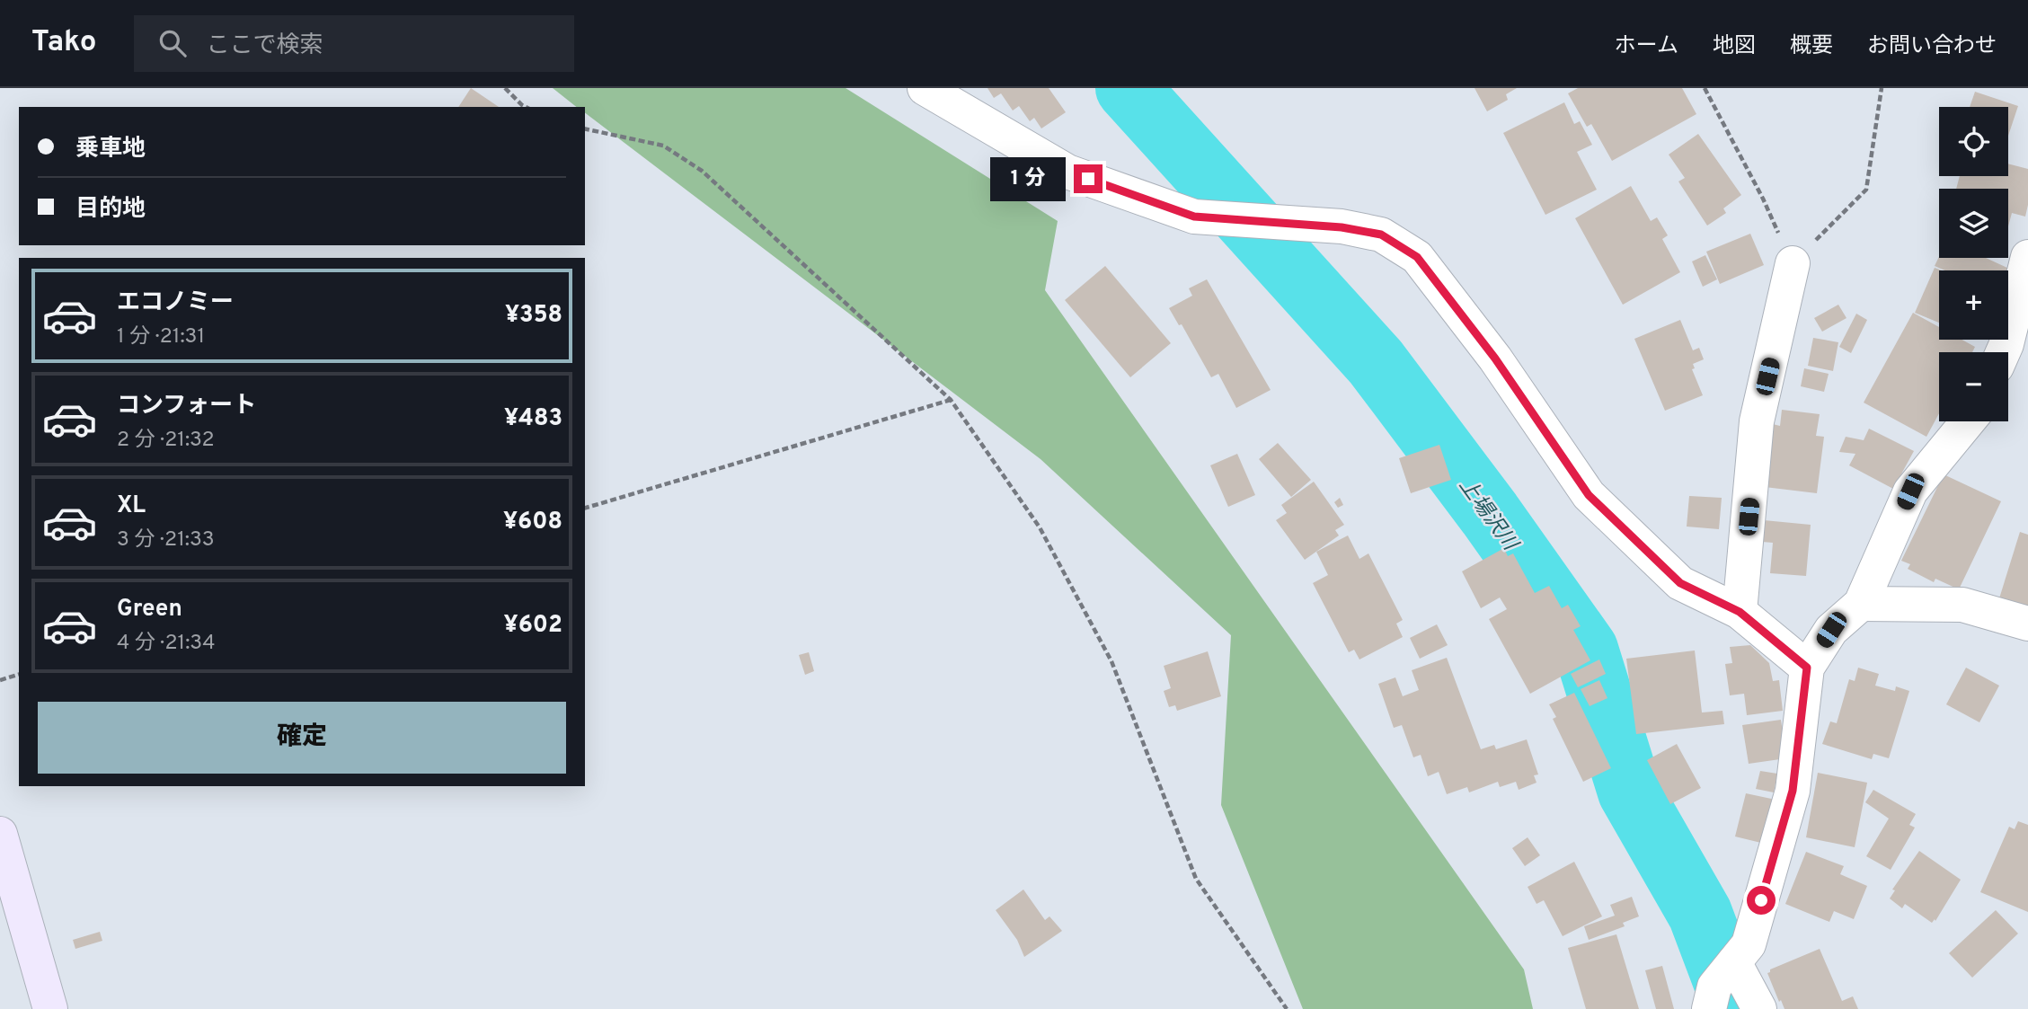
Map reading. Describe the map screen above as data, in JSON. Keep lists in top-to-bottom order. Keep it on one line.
{"water":["上場沢川"],"page":{"header":"Tako","search":"ここで検索","nav":["ホーム","地図","概要","お問い合わせ"],"map_buttons":["+","−"],"banner":["乗車地","目的地"],"bubble":"1 分","list":[{"name":"エコノミー","note":"1 分 · 21:31","value":"¥358"},{"name":"コンフォート","note":"2 分 · 21:32","value":"¥483"},{"name":"XL","note":"3 分 · 21:33","value":"¥608"},{"name":"Green","note":"4 分 · 21:34","value":"¥602"}],"buttons":"確定"}}
